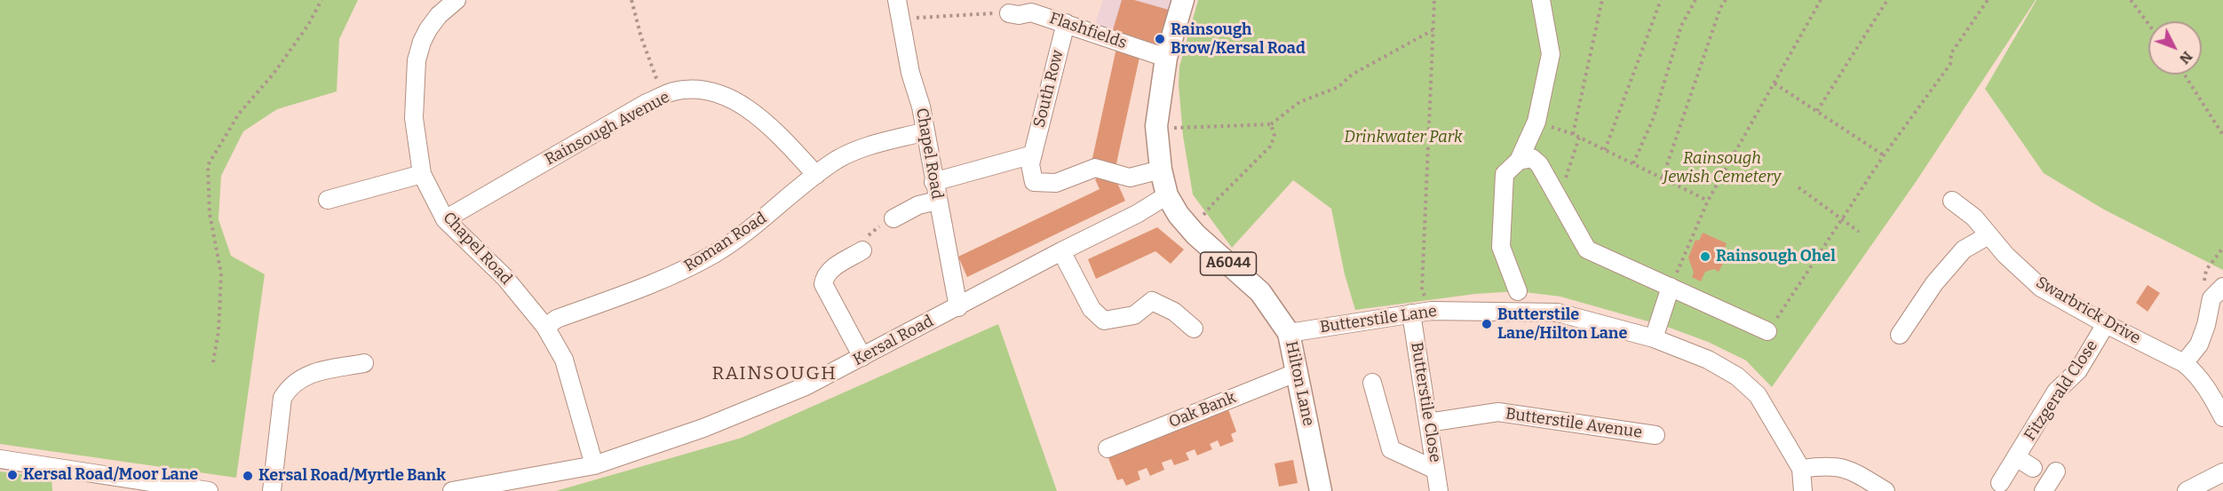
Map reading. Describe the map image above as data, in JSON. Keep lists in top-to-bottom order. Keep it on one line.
{"streets":{"main road":["A6044","Hilton Lane"],"street":["Flashfields","South Row","Rainsough Avenue","Chapel Road","Roman Road","Swarbrick Drive","Butterstile Lane","Kersal Road","Fitzgerald Close","Butterstile Close","Oak Bank","Butterstile Avenue"]},"crossings":[["Flashfields","South Row"],["Rainsough Avenue","Chapel Road"],["Rainsough Avenue","Roman Road"],["Chapel Road","Roman Road"],["Chapel Road","Kersal Road"],["Swarbrick Drive","Fitzgerald Close"],["Butterstile Lane","Hilton Lane"],["Butterstile Lane","Butterstile Close"],["Kersal Road","Hilton Lane"],["Hilton Lane","Oak Bank"],["Butterstile Close","Butterstile Avenue"]],"districts":["RAINSOUGH"],"parks":["Drinkwater Park","Rainsough Jewish Cemetery"],"places":["Rainsough Brow/Kersal Road","Rainsough Ohel","Butterstile Lane/Hilton Lane","Kersal Road/Moor Lane","Kersal Road/Myrtle Bank"],"north":"bottom right"}
